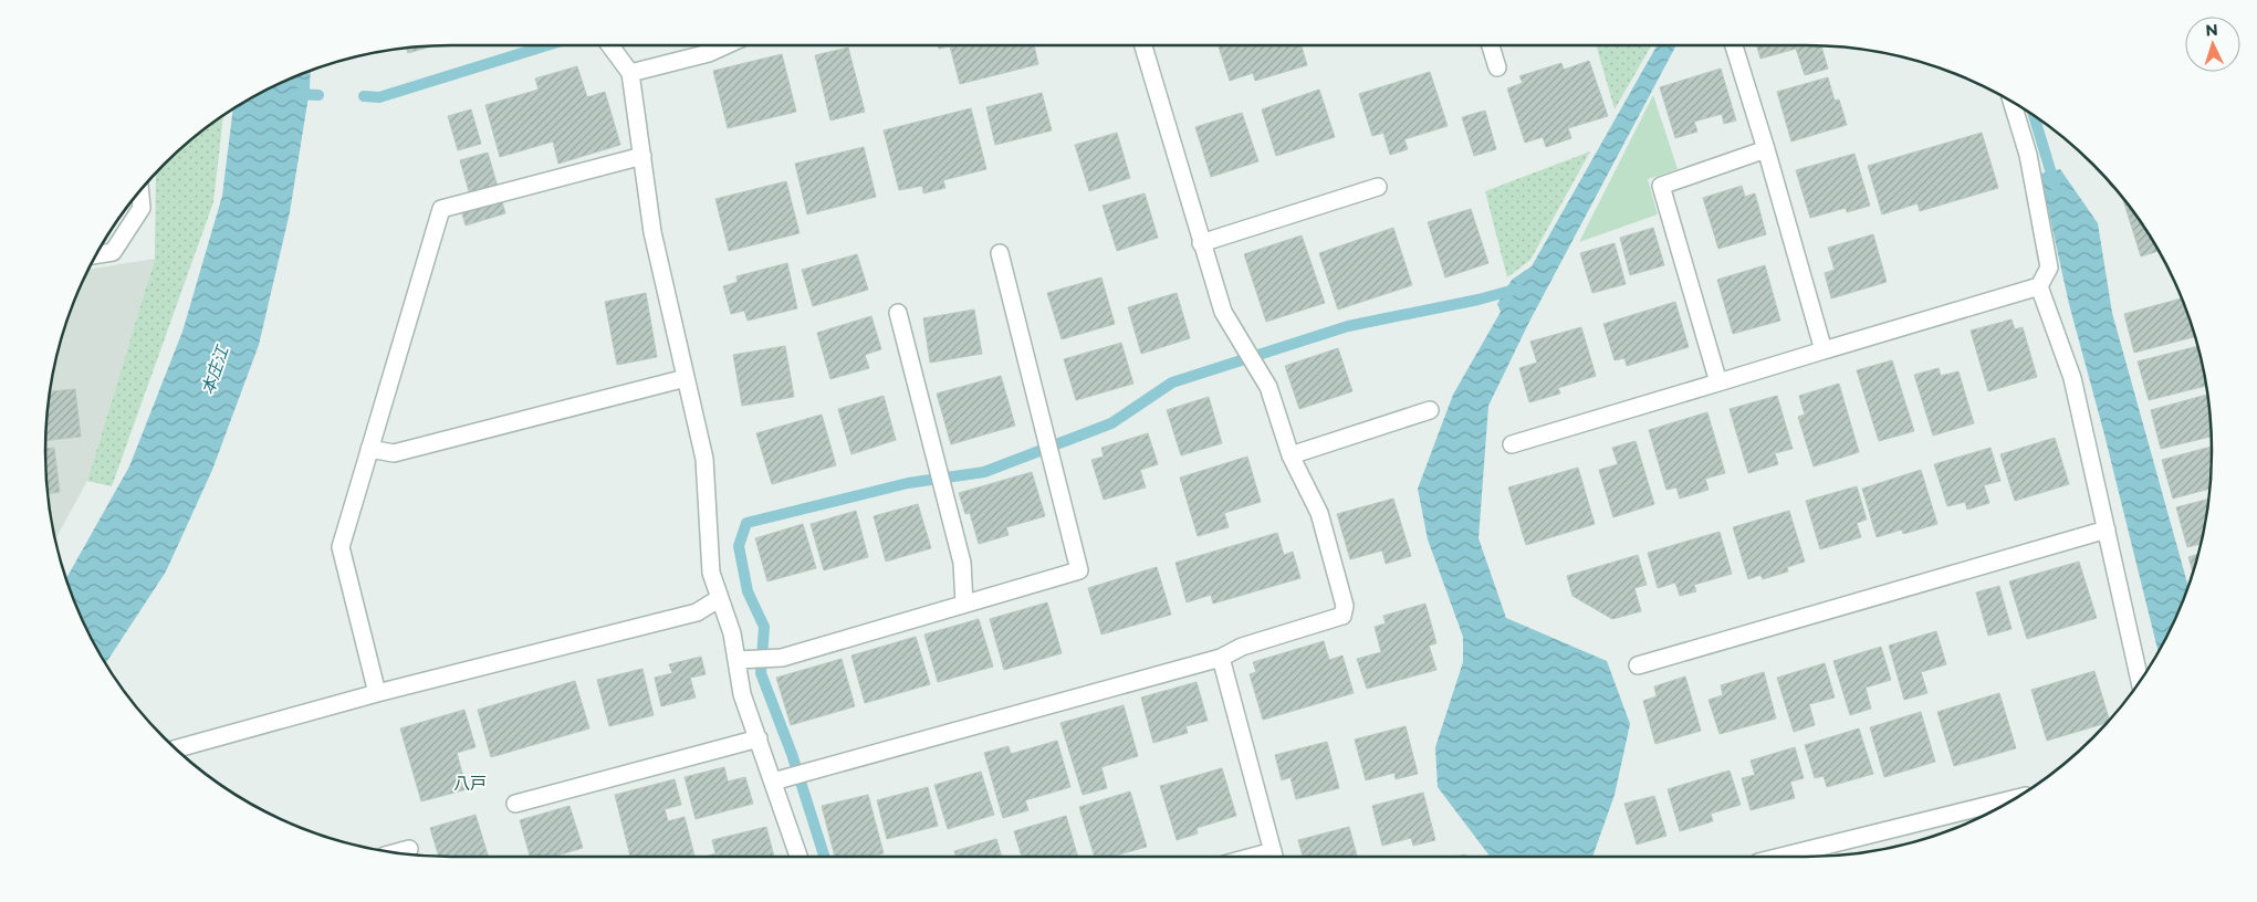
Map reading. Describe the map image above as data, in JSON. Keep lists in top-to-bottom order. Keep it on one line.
{"districts":["八戸"],"water":["本庄江"],"north":"top"}
